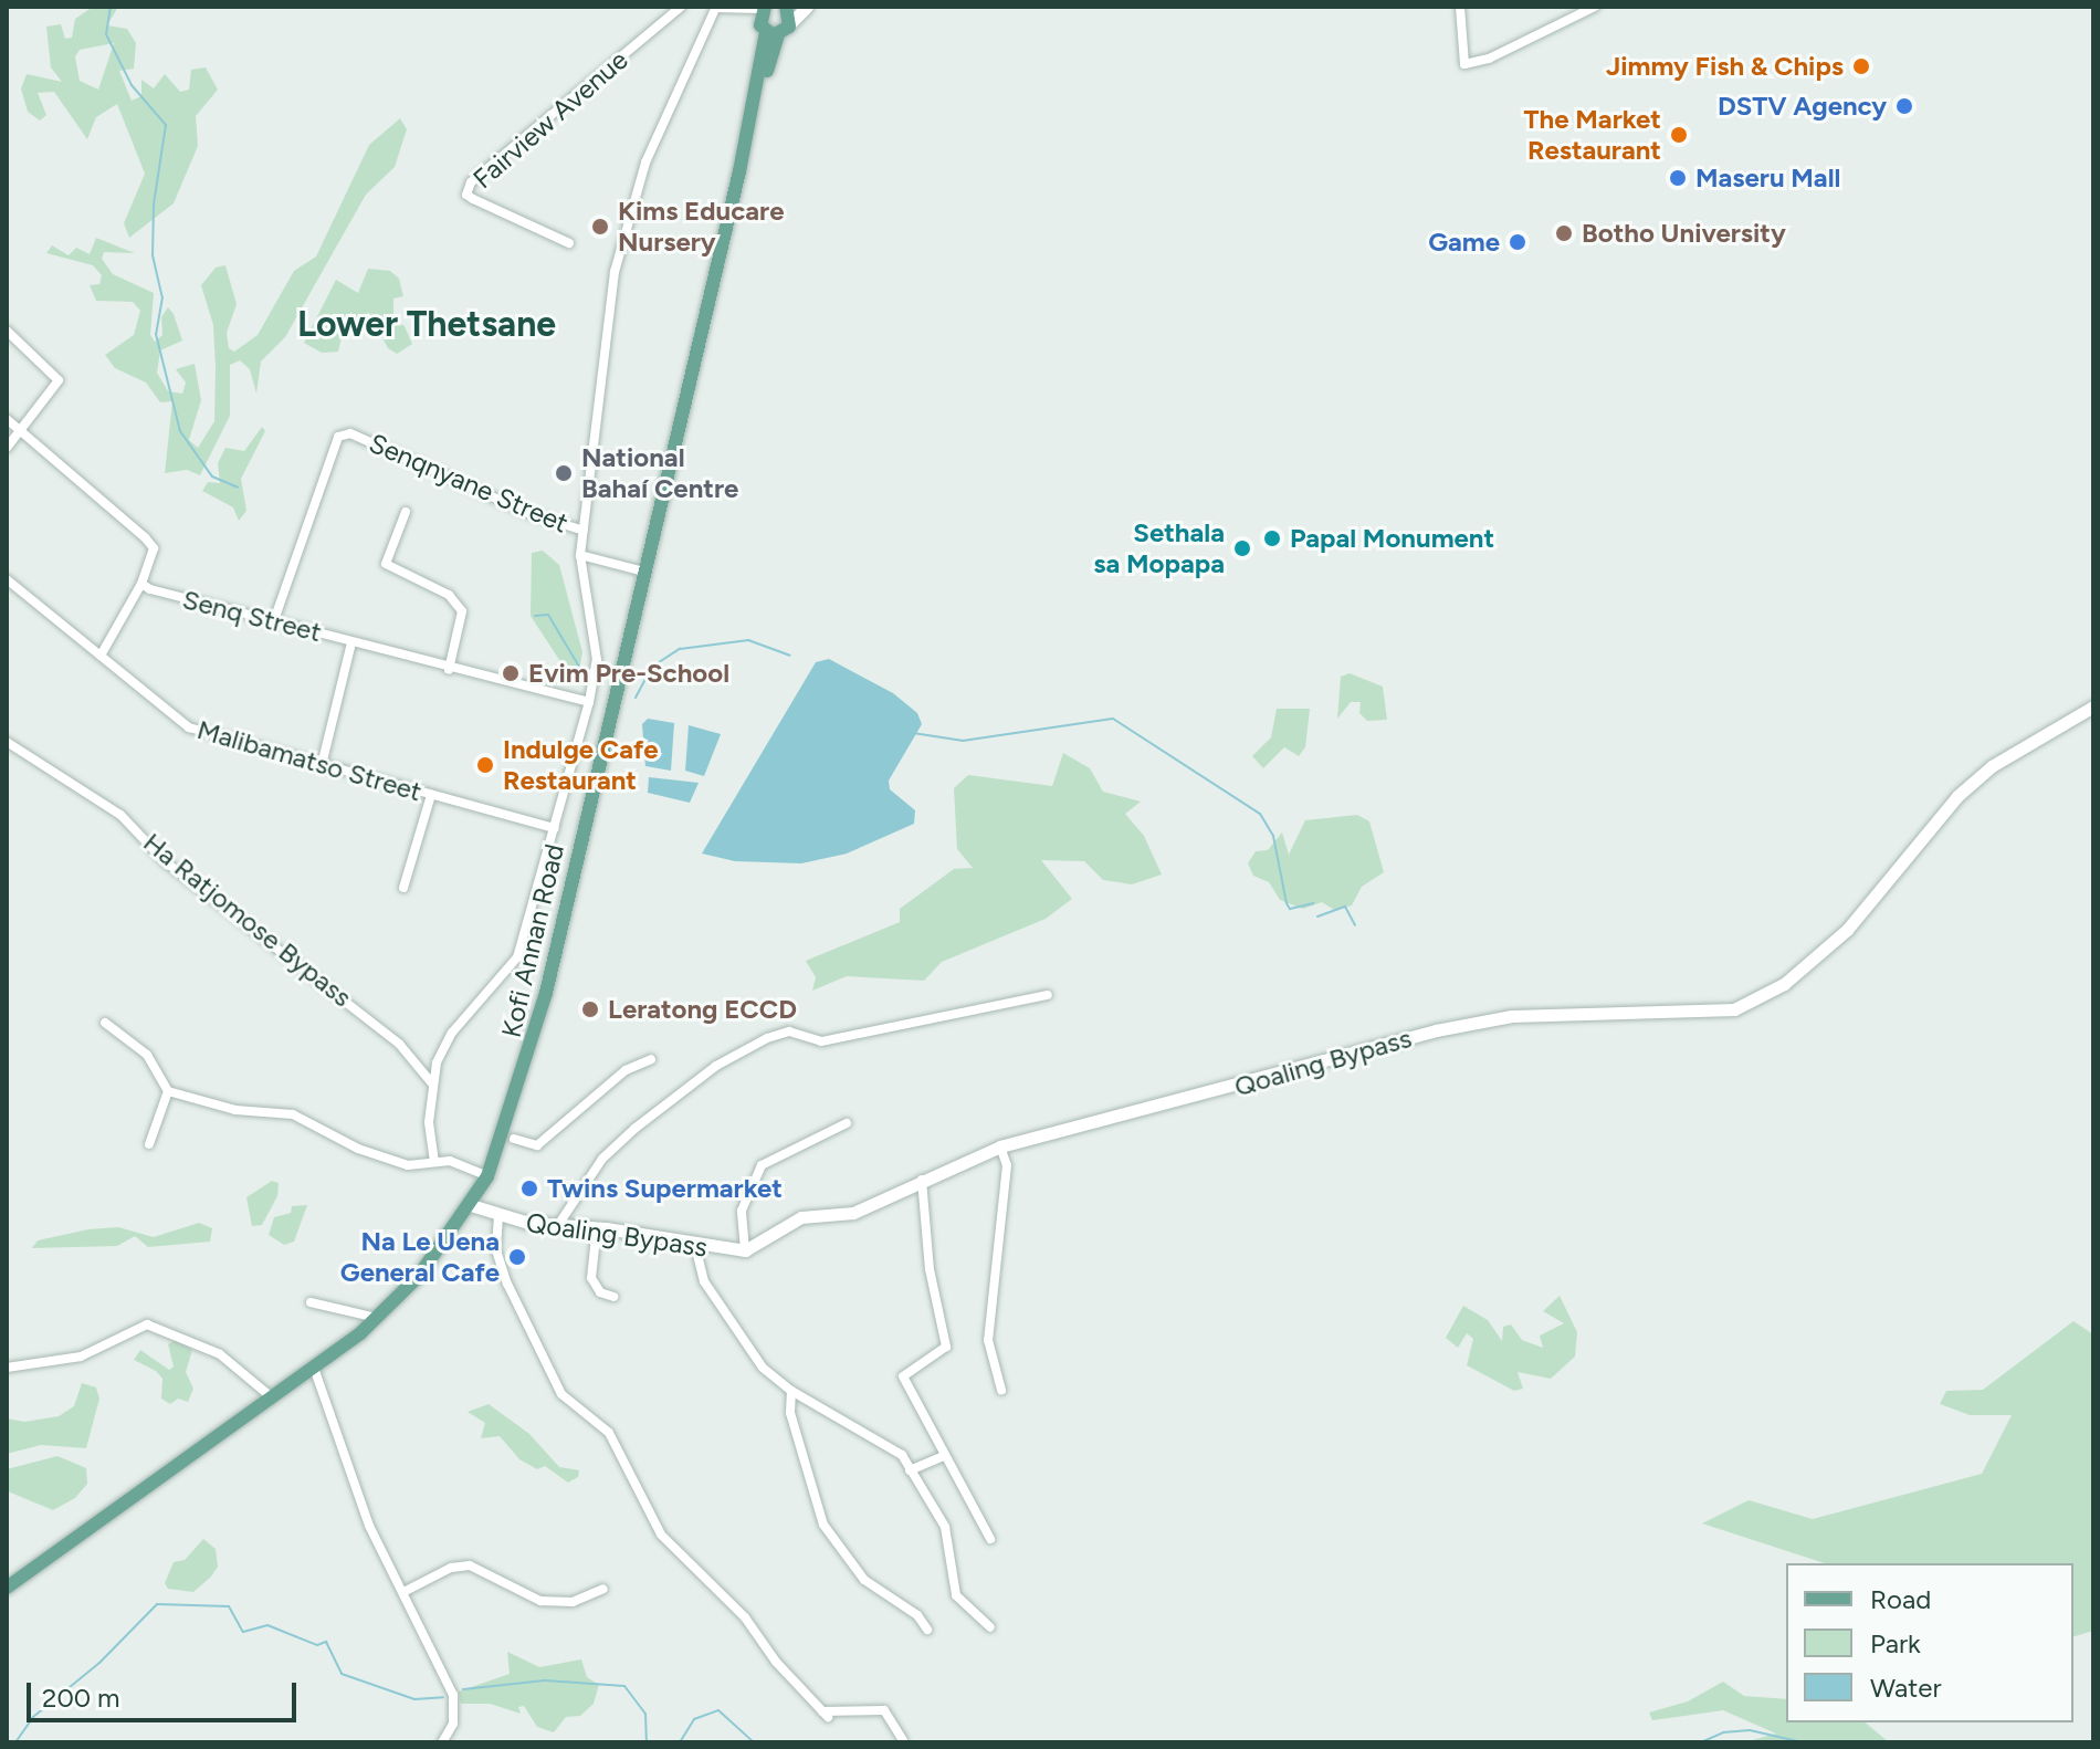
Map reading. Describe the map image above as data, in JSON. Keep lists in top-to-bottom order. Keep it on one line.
{"streets":{"main road":["Kofi Annan Road","Qoaling Bypass"],"street":["Fairview Avenue","Senqnyane Street","Senq Street","Malibamatso Street","Ha Ratjomose Bypass"]},"crossings":[["Senqnyane Street","Senq Street"],["Kofi Annan Road","Qoaling Bypass"]],"districts":["Lower Thetsane"],"places":["Jimmy Fish & Chips","DSTV Agency","The Market Restaurant","Maseru Mall","Kims Educare Nursery","Botho University","Game","National Bahaí Centre","Papal Monument","Sethala sa Mopapa","Evim Pre-School","Indulge Cafe Restaurant","Leratong ECCD","Twins Supermarket","Na Le Uena General Cafe"],"legend":["Road","Park","Water"],"scale_bar":"200 m"}
